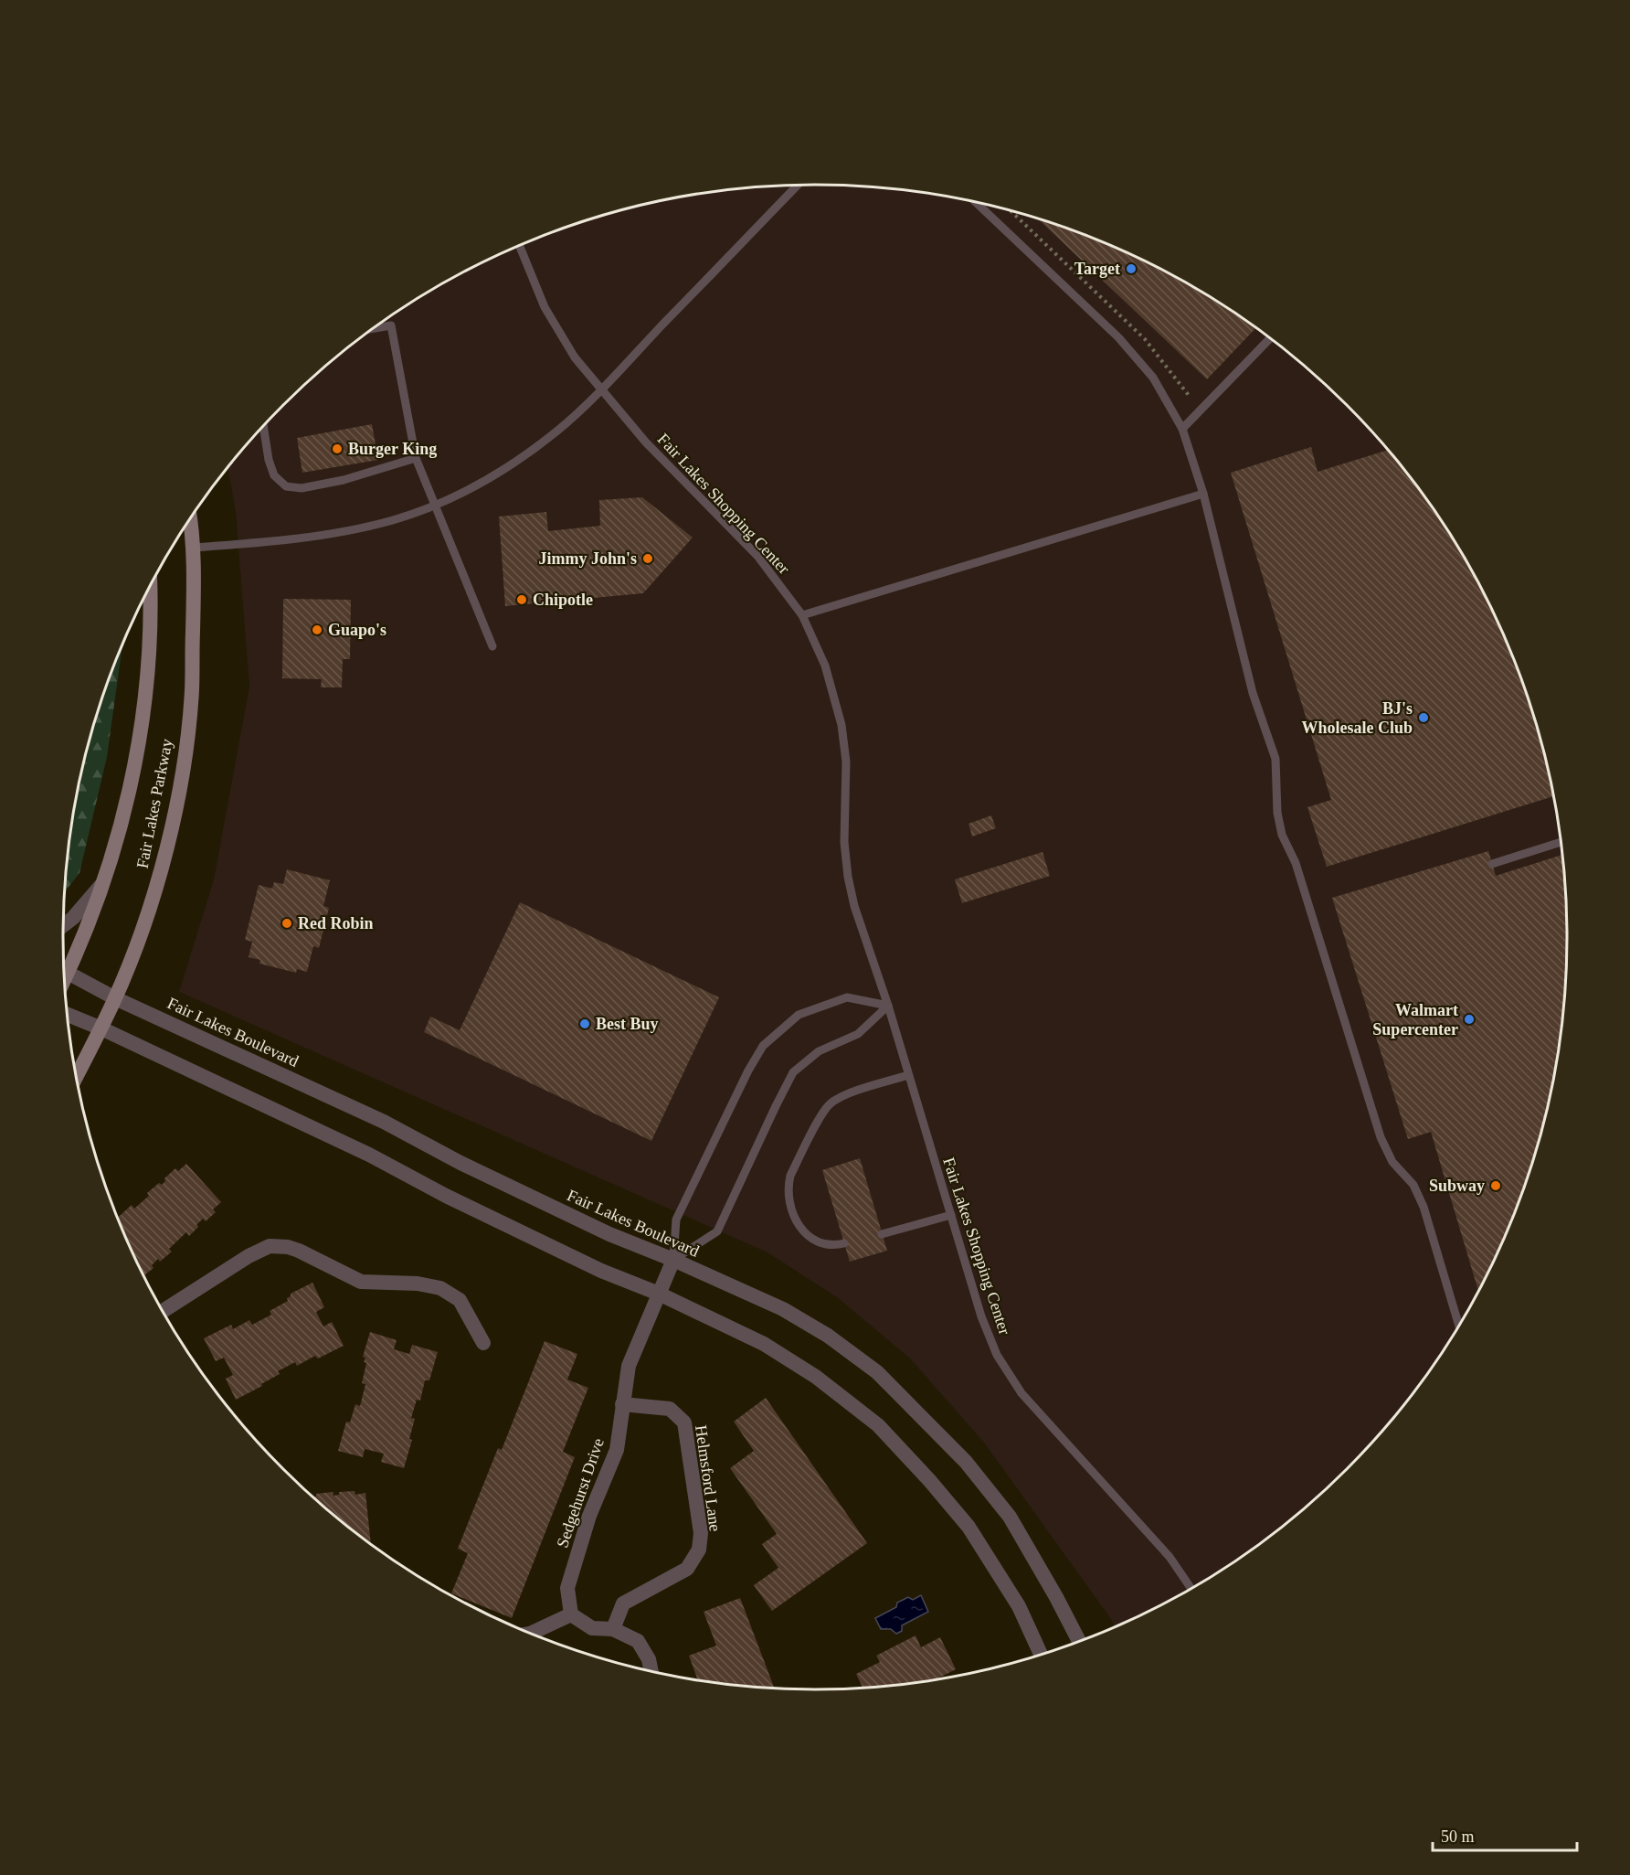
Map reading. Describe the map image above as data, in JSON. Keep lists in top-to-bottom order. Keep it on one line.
{"streets":{"main road":["Fair Lakes Parkway"],"street":["Fair Lakes Boulevard","Helmsford Lane","Sedgehurst Drive"],"lane":["Fair Lakes Shopping Center"]},"crossings":[["Fair Lakes Parkway","Fair Lakes Boulevard"],["Fair Lakes Boulevard","Sedgehurst Drive"],["Helmsford Lane","Sedgehurst Drive"]],"places":["Target","Burger King","Jimmy John's","Chipotle","Guapo's","BJ's Wholesale Club","Red Robin","Walmart Supercenter","Best Buy","Subway"],"scale_bar":"50 m"}
